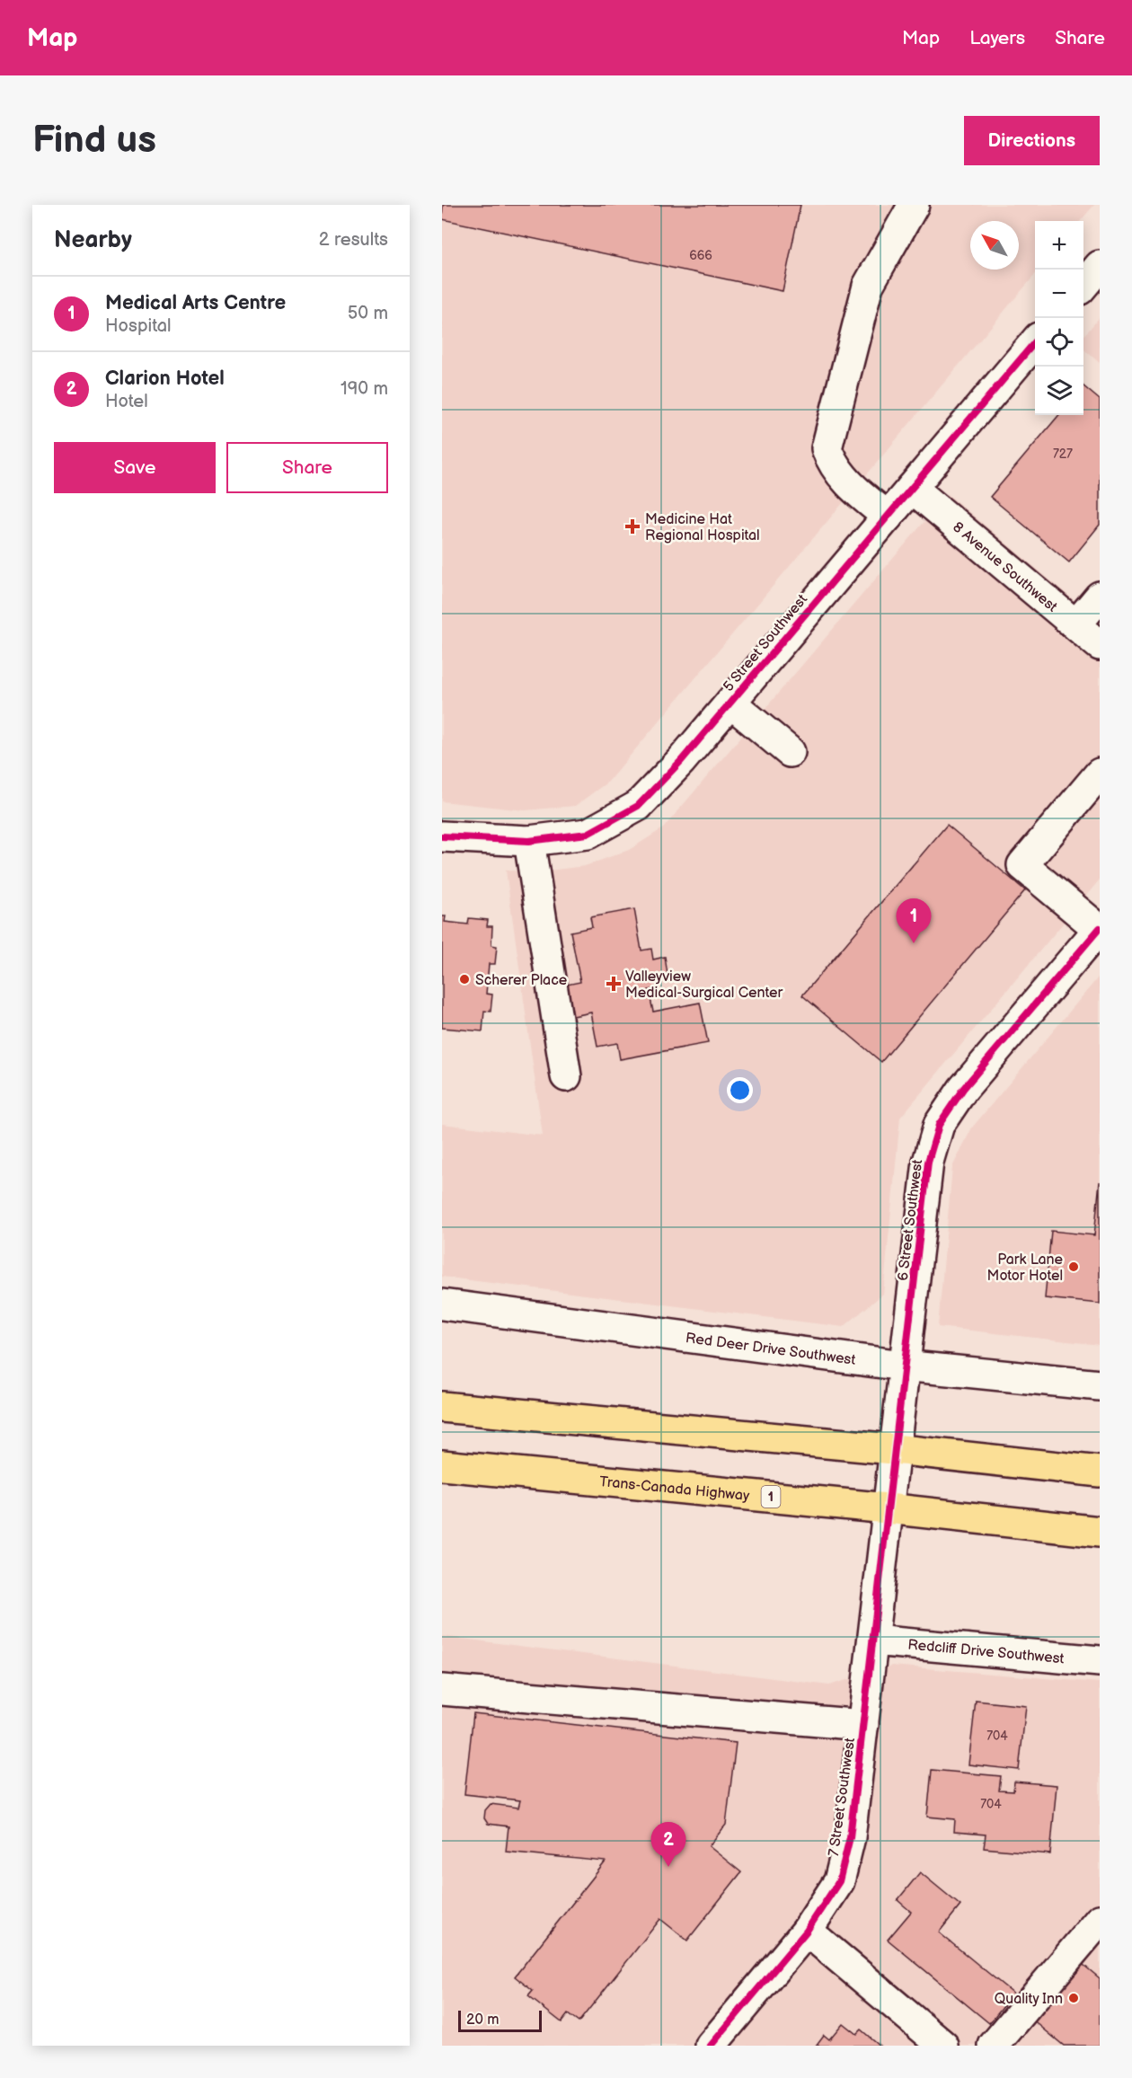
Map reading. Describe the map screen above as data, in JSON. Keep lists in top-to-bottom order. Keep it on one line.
{"streets":{"highway":["Trans-Canada Highway","1"],"street":["8 Avenue Southwest","5 Street Southwest","6 Street Southwest","Red Deer Drive Southwest","Redcliff Drive Southwest","7 Street Southwest"]},"crossings":[["8 Avenue Southwest","5 Street Southwest"],["6 Street Southwest","Red Deer Drive Southwest"],["6 Street Southwest","Trans-Canada Highway"],["6 Street Southwest","7 Street Southwest"],["Trans-Canada Highway","7 Street Southwest"],["Redcliff Drive Southwest","7 Street Southwest"]],"places":{"health":["Medicine Hat Regional Hospital","Valleyview Medical-Surgical Center"],"other":["Scherer Place","Park Lane Motor Hotel","Quality Inn"]},"house_numbers":["666","727","704","704"],"scale_bar":"20 m","north":"top left","page":{"header":"Map","nav":["Map","Layers","Share"],"buttons":["Directions",["Save","Share"]],"title":"Find us","heading":["Nearby","2 results"],"map_buttons":["+","−"],"list":[{"mark":"1","name":"Medical Arts Centre","note":"Hospital","value":"50 m"},{"mark":"2","name":"Clarion Hotel","note":"Hotel","value":"190 m"}],"pins":["1","2"],"scale":"20 m"}}
